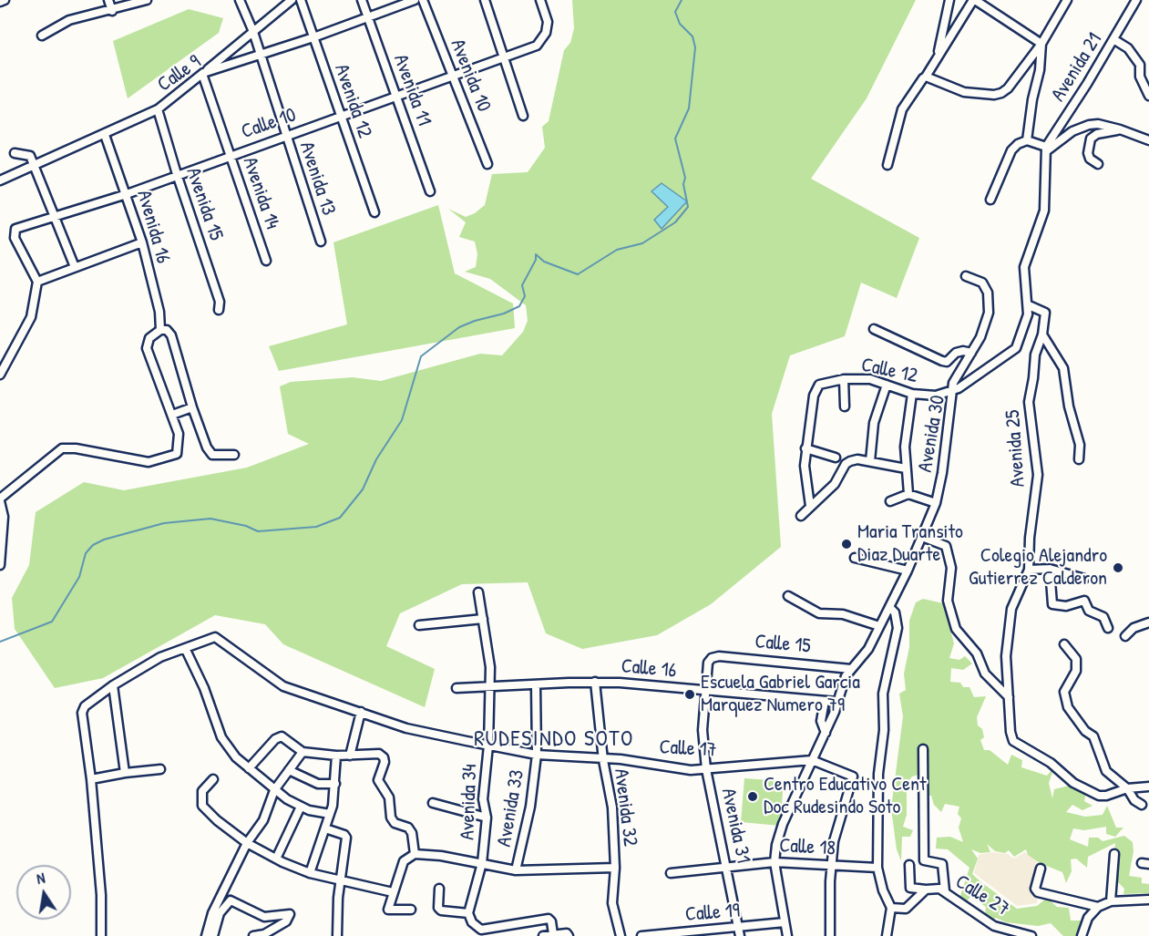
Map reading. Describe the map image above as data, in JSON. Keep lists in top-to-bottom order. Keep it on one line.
{"streets":{"street":["Avenida 21","Calle 9","Avenida 10","Avenida 11","Avenida 12","Calle 10","Avenida 13","Avenida 14","Avenida 15","Avenida 16","Calle 12","Avenida 30","Avenida 25","Calle 15","Calle 16","Calle 17","Avenida 34","Avenida 32","Avenida 33","Avenida 31","Calle 18","Calle 27","Calle 19"]},"crossings":[["Avenida 21","Avenida 30"],["Calle 9","Avenida 11"],["Calle 9","Avenida 12"],["Calle 9","Avenida 13"],["Calle 9","Avenida 14"],["Calle 9","Avenida 15"],["Calle 9","Avenida 16"],["Avenida 10","Calle 10"],["Avenida 11","Calle 10"],["Avenida 12","Calle 10"],["Calle 10","Avenida 13"],["Calle 10","Avenida 14"],["Calle 10","Avenida 15"],["Calle 10","Avenida 16"],["Calle 12","Avenida 30"],["Avenida 30","Avenida 25"],["Avenida 30","Calle 15"],["Avenida 30","Calle 16"],["Avenida 30","Calle 17"],["Avenida 30","Calle 18"],["Avenida 30","Calle 19"],["Calle 15","Avenida 31"],["Calle 16","Avenida 34"],["Calle 16","Avenida 32"],["Calle 16","Avenida 33"],["Calle 16","Avenida 31"],["Calle 17","Avenida 34"],["Calle 17","Avenida 32"],["Calle 17","Avenida 33"],["Calle 17","Avenida 31"],["Calle 17","Calle 18"],["Avenida 31","Calle 18"],["Avenida 31","Calle 19"]],"districts":["RUDESINDO SOTO"],"places":["Maria Transito Diaz Duarte","Colegio Alejandro Gutierrez Calderon","Escuela Gabriel Garcia Marquez Numero 79","Centro Educativo Cent Doc Rudesindo Soto"],"north":"top"}
